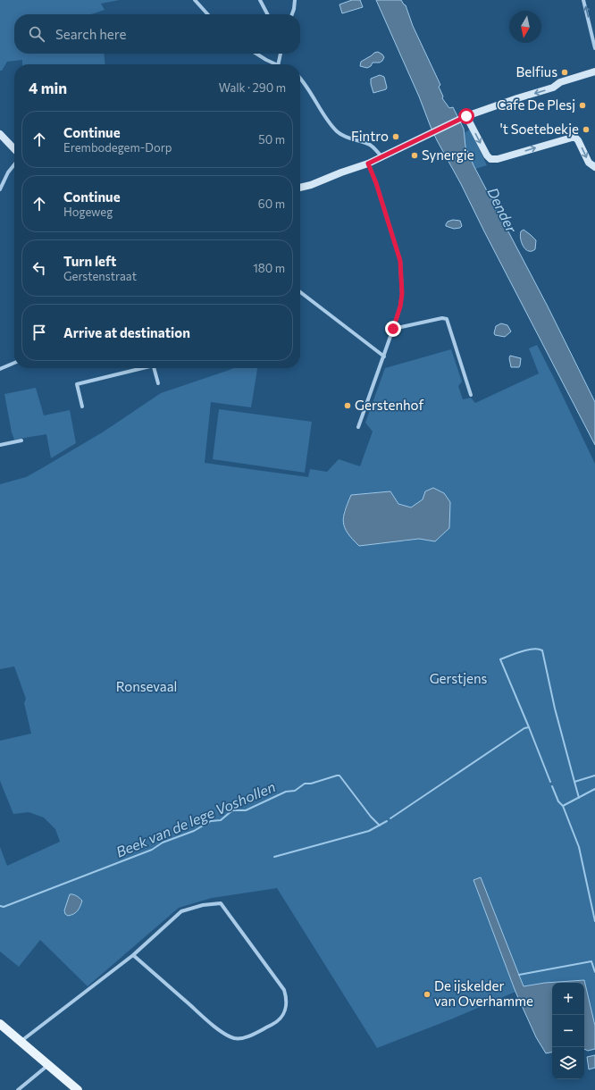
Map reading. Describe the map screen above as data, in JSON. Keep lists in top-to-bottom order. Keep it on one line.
{"water":["Dender","Beek van de lege Voshollen"],"parks":["Gerstjens","Ronsevaal"],"places":["Belfius","Cafe De Plesj","'t Soetebekje","Fintro","Synergie","Gerstenhof","De ijskelder van Overhamme"],"north":"bottom","page":{"search":"Search here","heading":["4 min","Walk · 290 m"],"list":[["Continue","Erembodegem-Dorp","50 m"],["Continue","Hogeweg","60 m"],["Turn left","Gerstenstraat","180 m"],"Arrive at destination"],"map_buttons":["+","−"]}}
